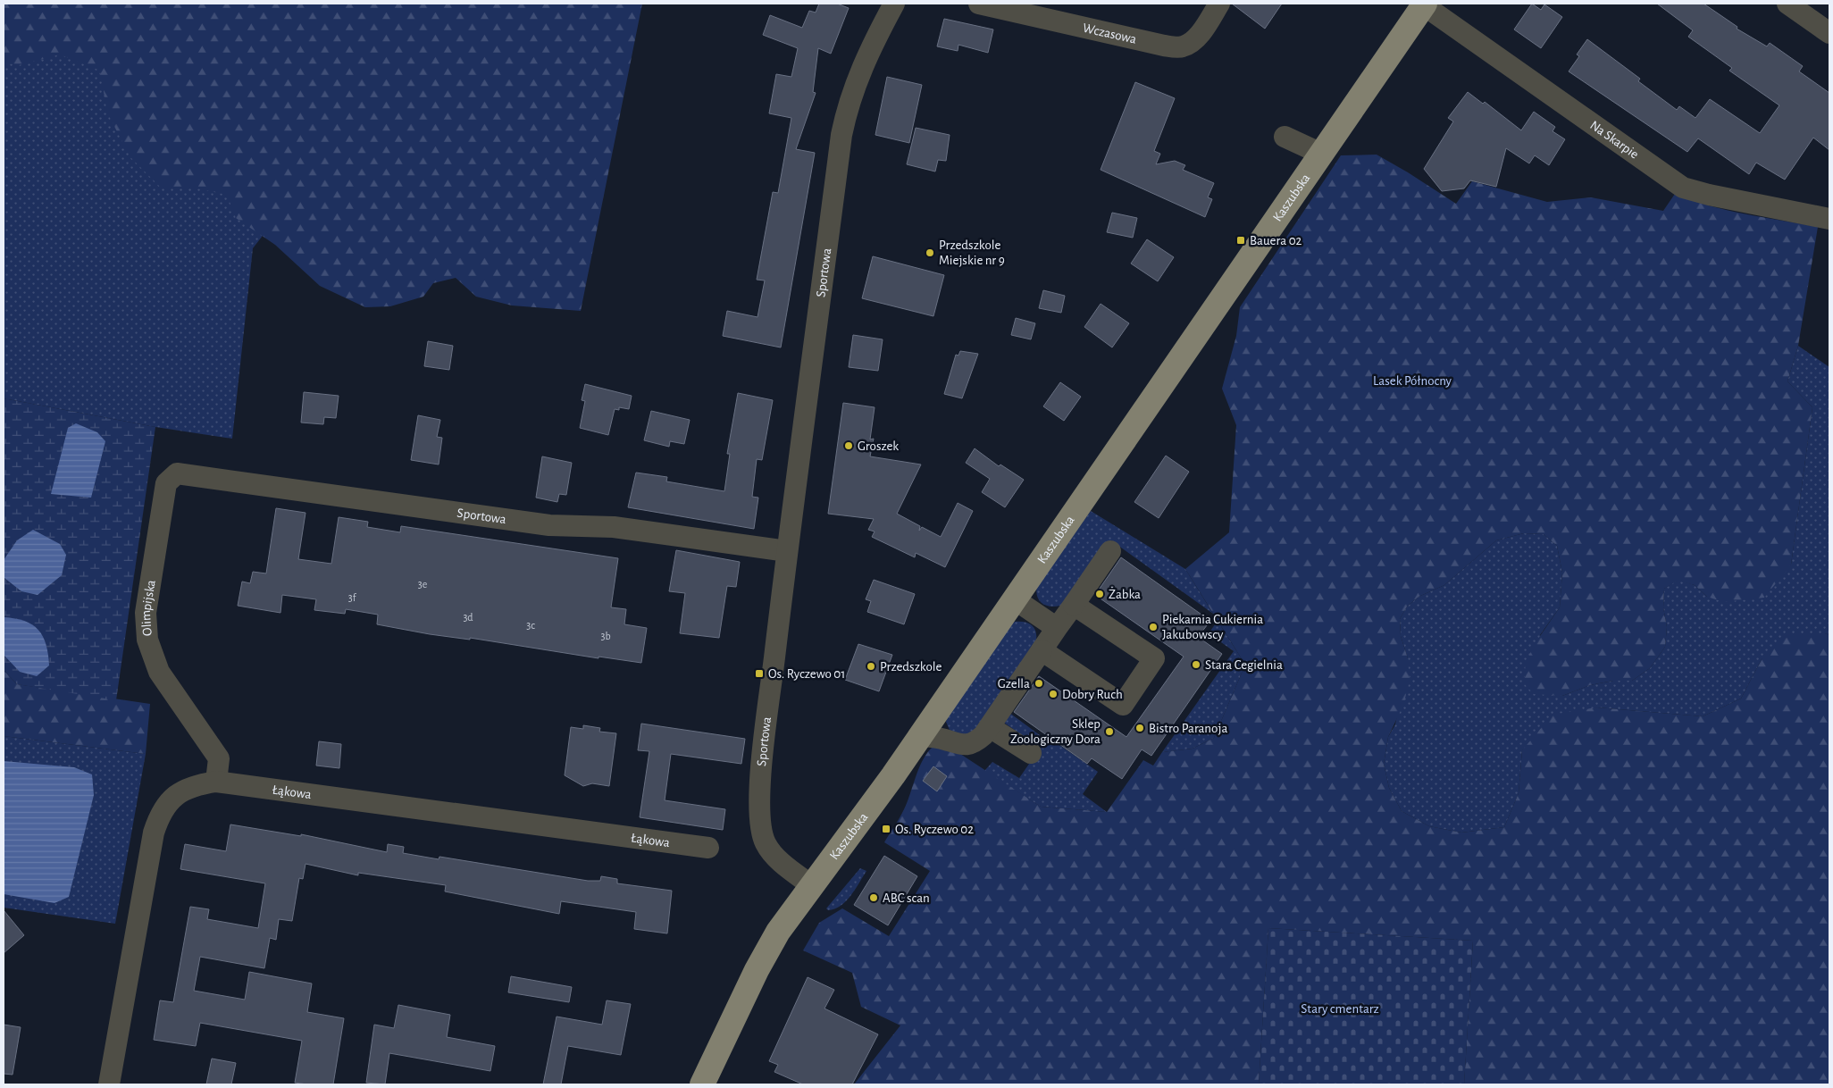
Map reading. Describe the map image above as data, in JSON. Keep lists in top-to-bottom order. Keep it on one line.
{"streets":{"main road":["Kaszubska"],"street":["Wczasowa","Na Skarpie","Sportowa","Olimpijska","Łąkowa"]},"crossings":[["Na Skarpie","Kaszubska"],["Kaszubska","Sportowa"],["Sportowa","Olimpijska"],["Olimpijska","Łąkowa"]],"parks":["Lasek Północny","Stary cmentarz"],"places":{"transit":["Bauera 02","Os. Ryczewo 01","Os. Ryczewo 02"],"other":["Przedszkole Miejskie nr 9","Groszek","Żabka","Piekarnia Cukiernia Jakubowscy","Stara Cegielnia","Przedszkole","Gzella","Dobry Ruch","Bistro Paranoja","Sklep Zoologiczny Dora","ABC scan"]},"house_numbers":["3e","3f","3d","3c","3b"]}
